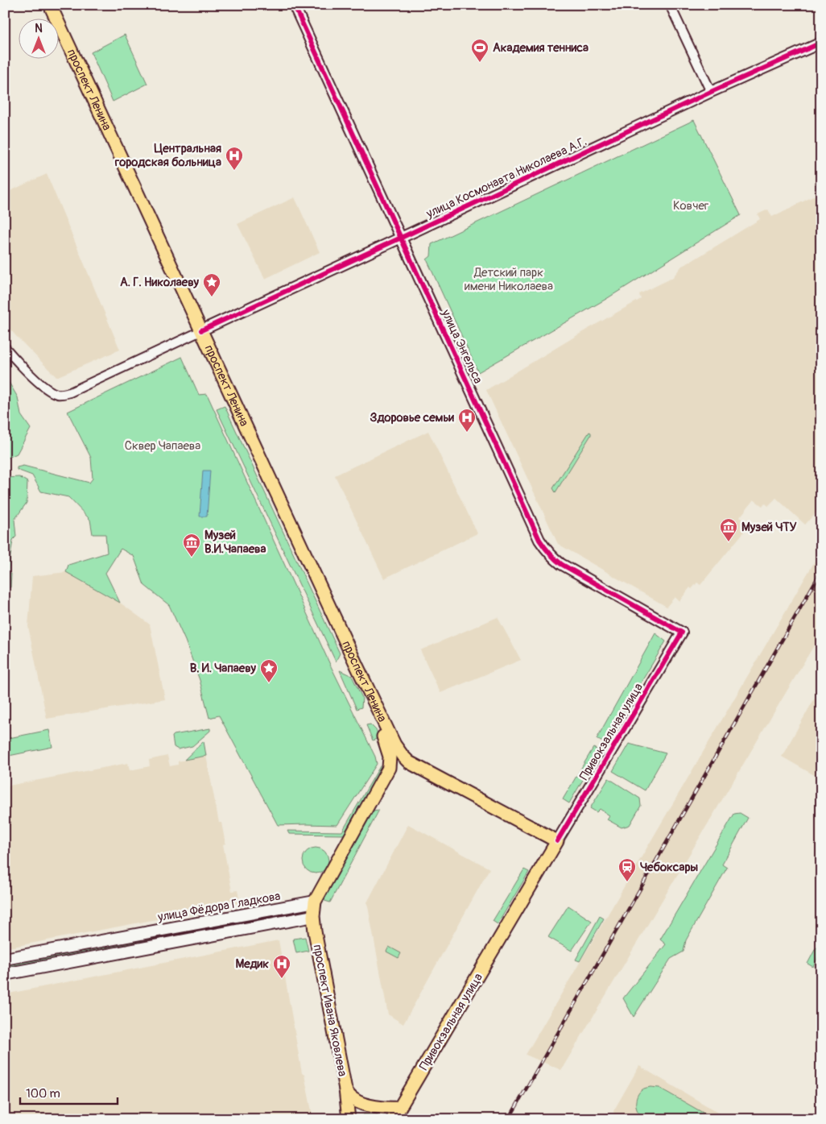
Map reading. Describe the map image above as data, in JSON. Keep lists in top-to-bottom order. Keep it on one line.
{"streets":{"main road":["проспект Ленина","Привокзальная улица","улица Фёдора Гладкова","проспект Ивана Яковлева"],"street":["улица Космонавта Николаева А.Г.","улица Энгельса"]},"crossings":[["проспект Ленина","улица Космонавта Николаева А.Г."],["проспект Ленина","Привокзальная улица"],["улица Космонавта Николаева А.Г.","улица Энгельса"],["улица Энгельса","Привокзальная улица"],["улица Фёдора Гладкова","проспект Ивана Яковлева"]],"parks":["Ковчег","Детский парк имени Николаева","Сквер Чапаева"],"places":{"sports":["Академия тенниса"],"hospital":["Центральная городская больница","Здоровье семьи","Медик"],"place":["А. Г. Николаеву","В. И. Чапаеву"],"museum":["Музей ЧТУ","Музей В.И.Чапаева"],"station":["Чебоксары"]},"scale_bar":"100 m","north":"top"}
